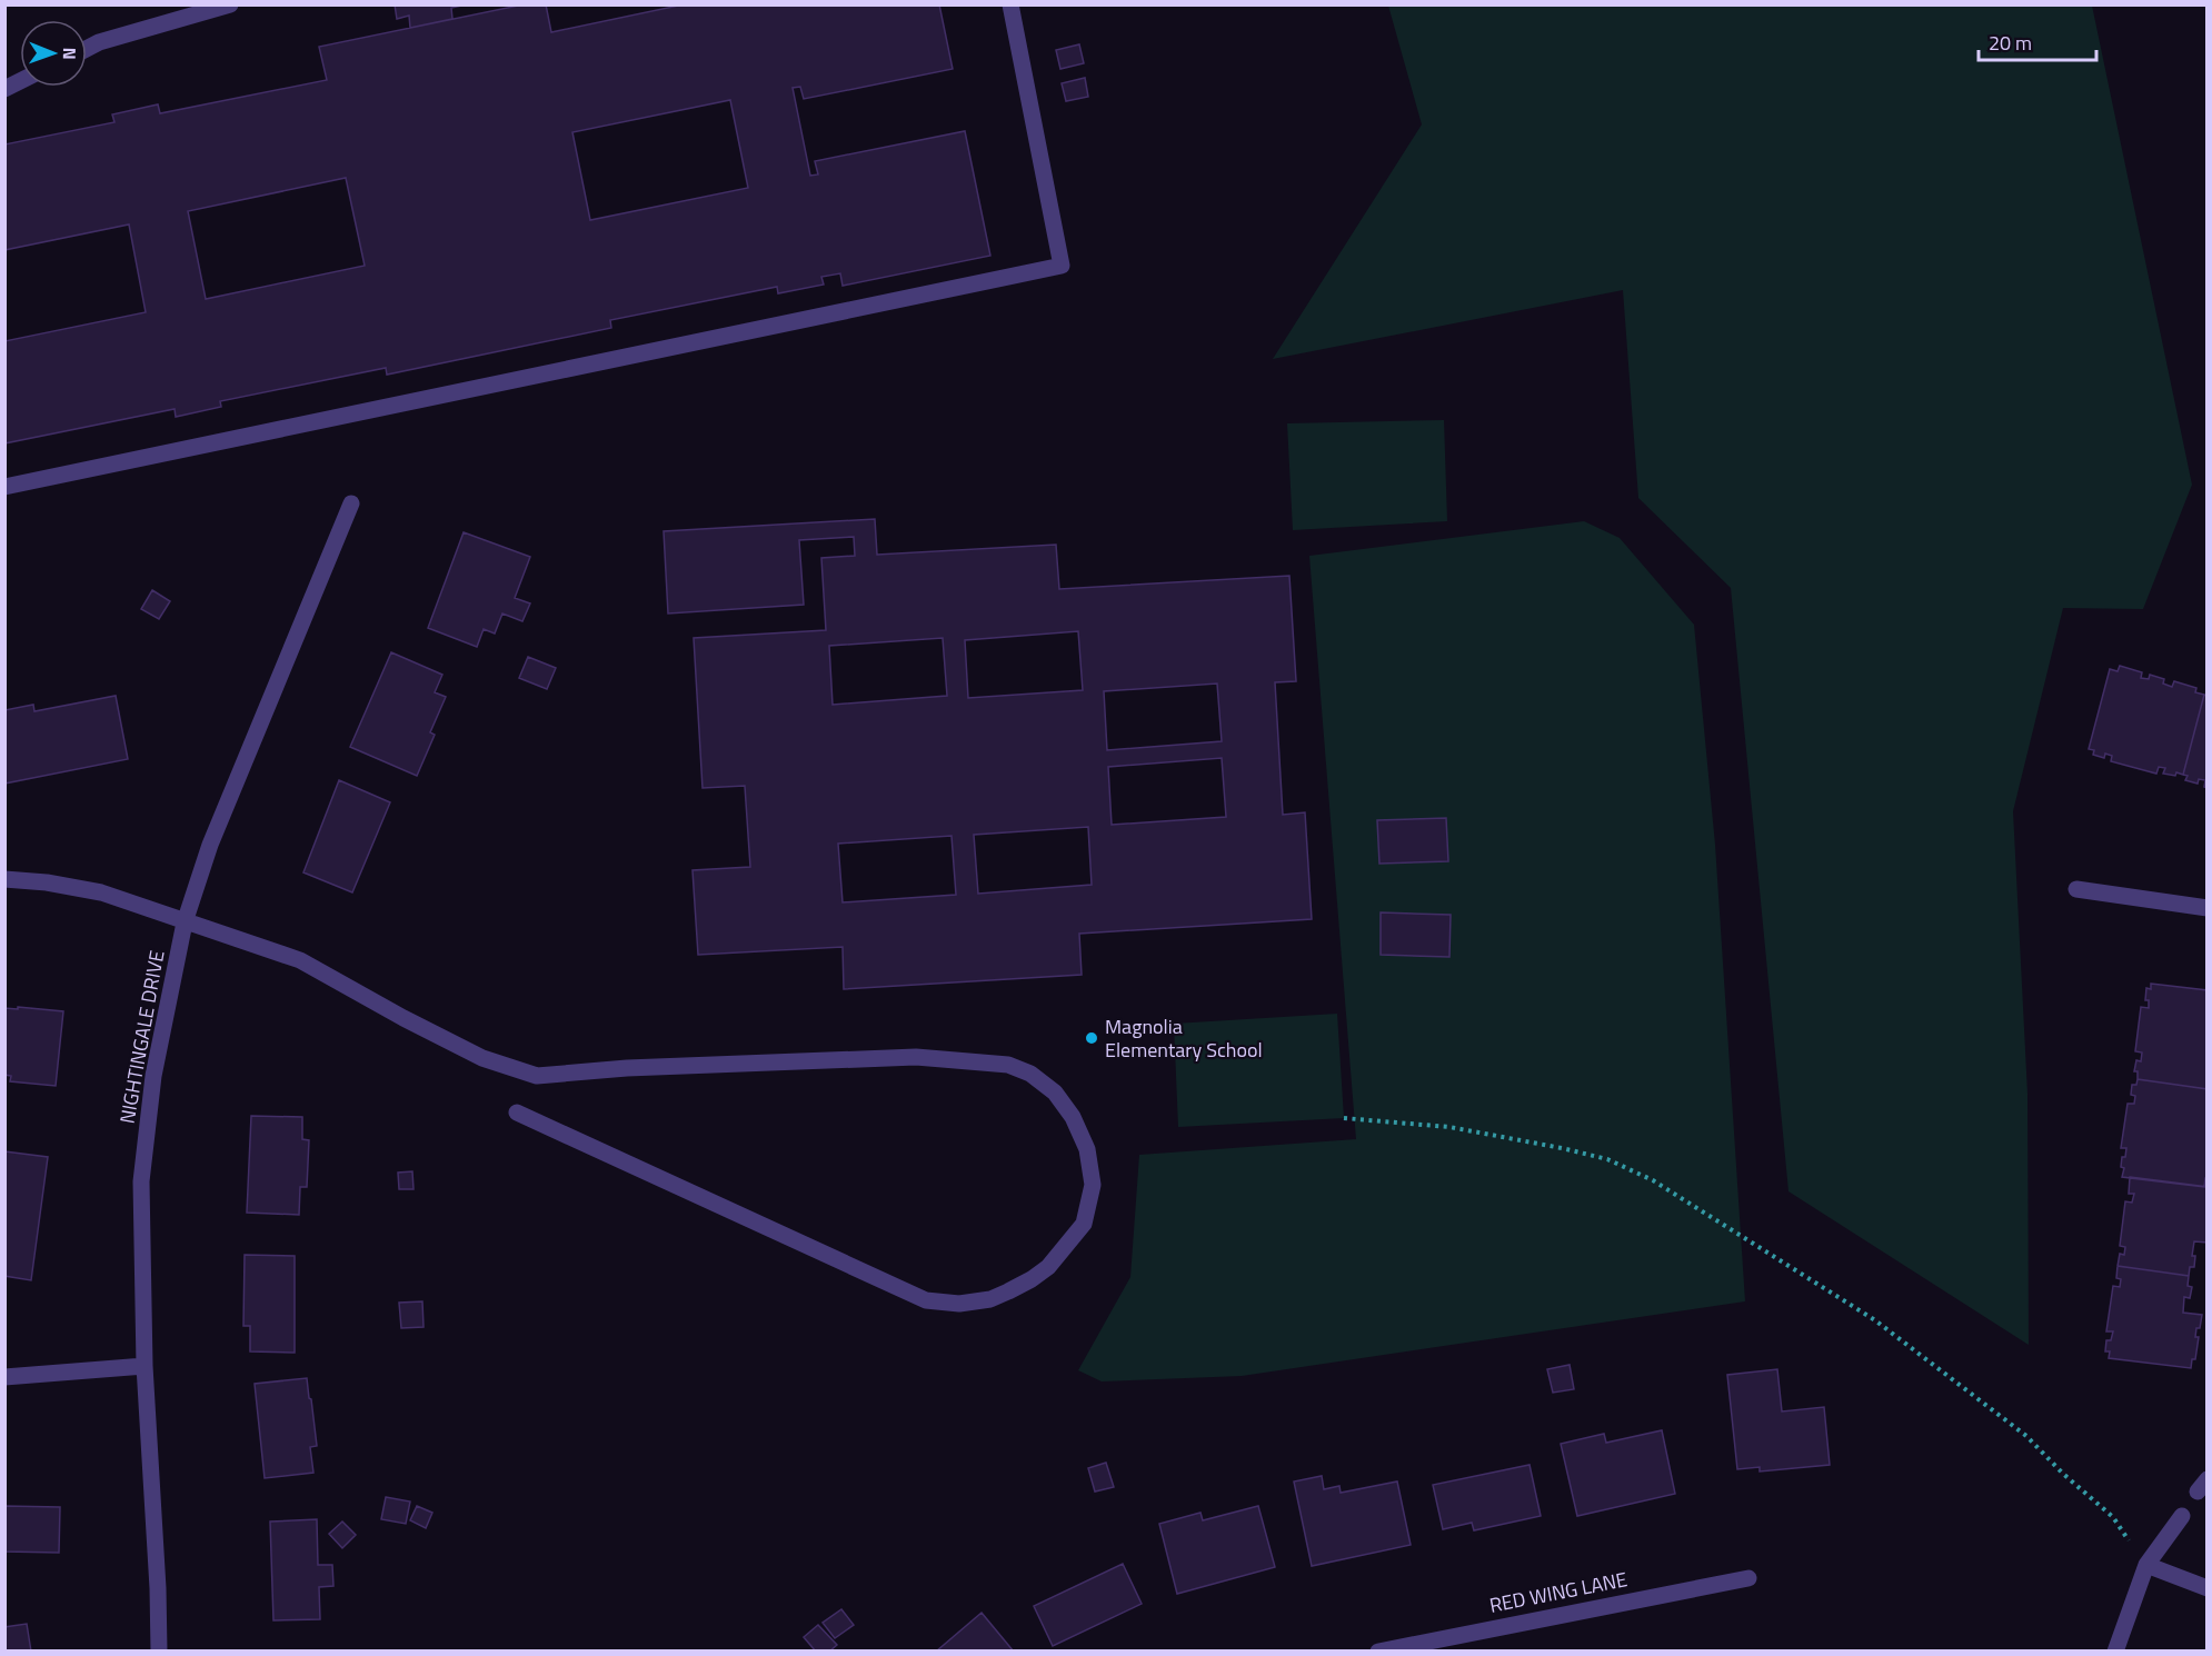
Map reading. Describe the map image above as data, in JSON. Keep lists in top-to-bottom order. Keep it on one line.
{"streets":{"street":["NIGHTINGALE DRIVE","RED WING LANE"]},"places":["Magnolia Elementary School"],"scale_bar":"20 m","north":"right"}
